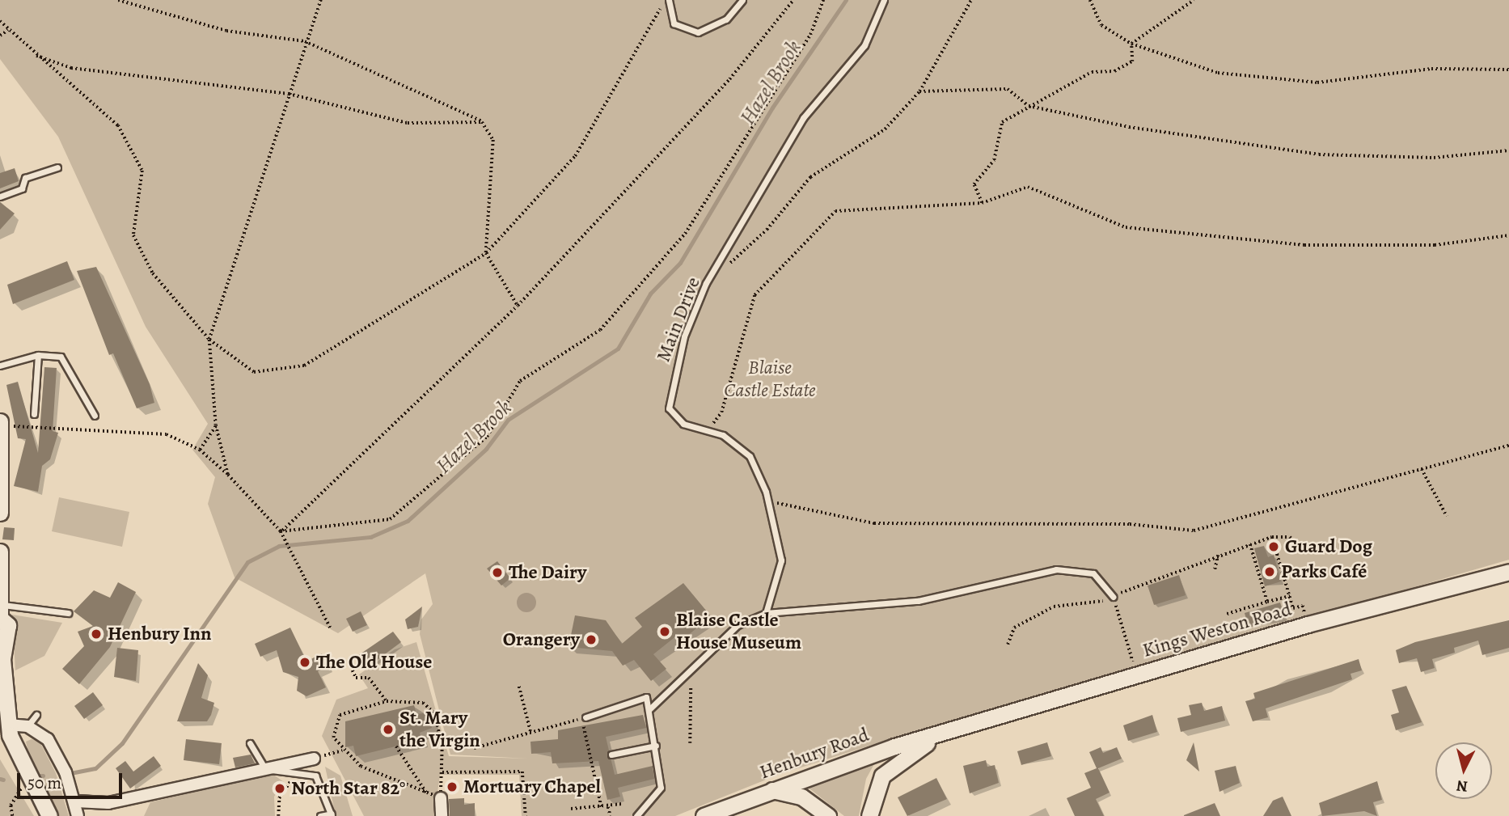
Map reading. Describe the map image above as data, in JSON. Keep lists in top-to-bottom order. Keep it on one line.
{"streets":{"main road":["Kings Weston Road","Henbury Road"],"lane":["Main Drive"]},"crossings":[["Kings Weston Road","Henbury Road"]],"water":["Hazel Brook"],"parks":["Blaise Castle Estate"],"places":["Guard Dog","Parks Café","The Dairy","Blaise Castle House Museum","Henbury Inn","Orangery","The Old House","St. Mary the Virgin","Mortuary Chapel","North Star 82°"],"scale_bar":"50 m","north":"bottom"}
